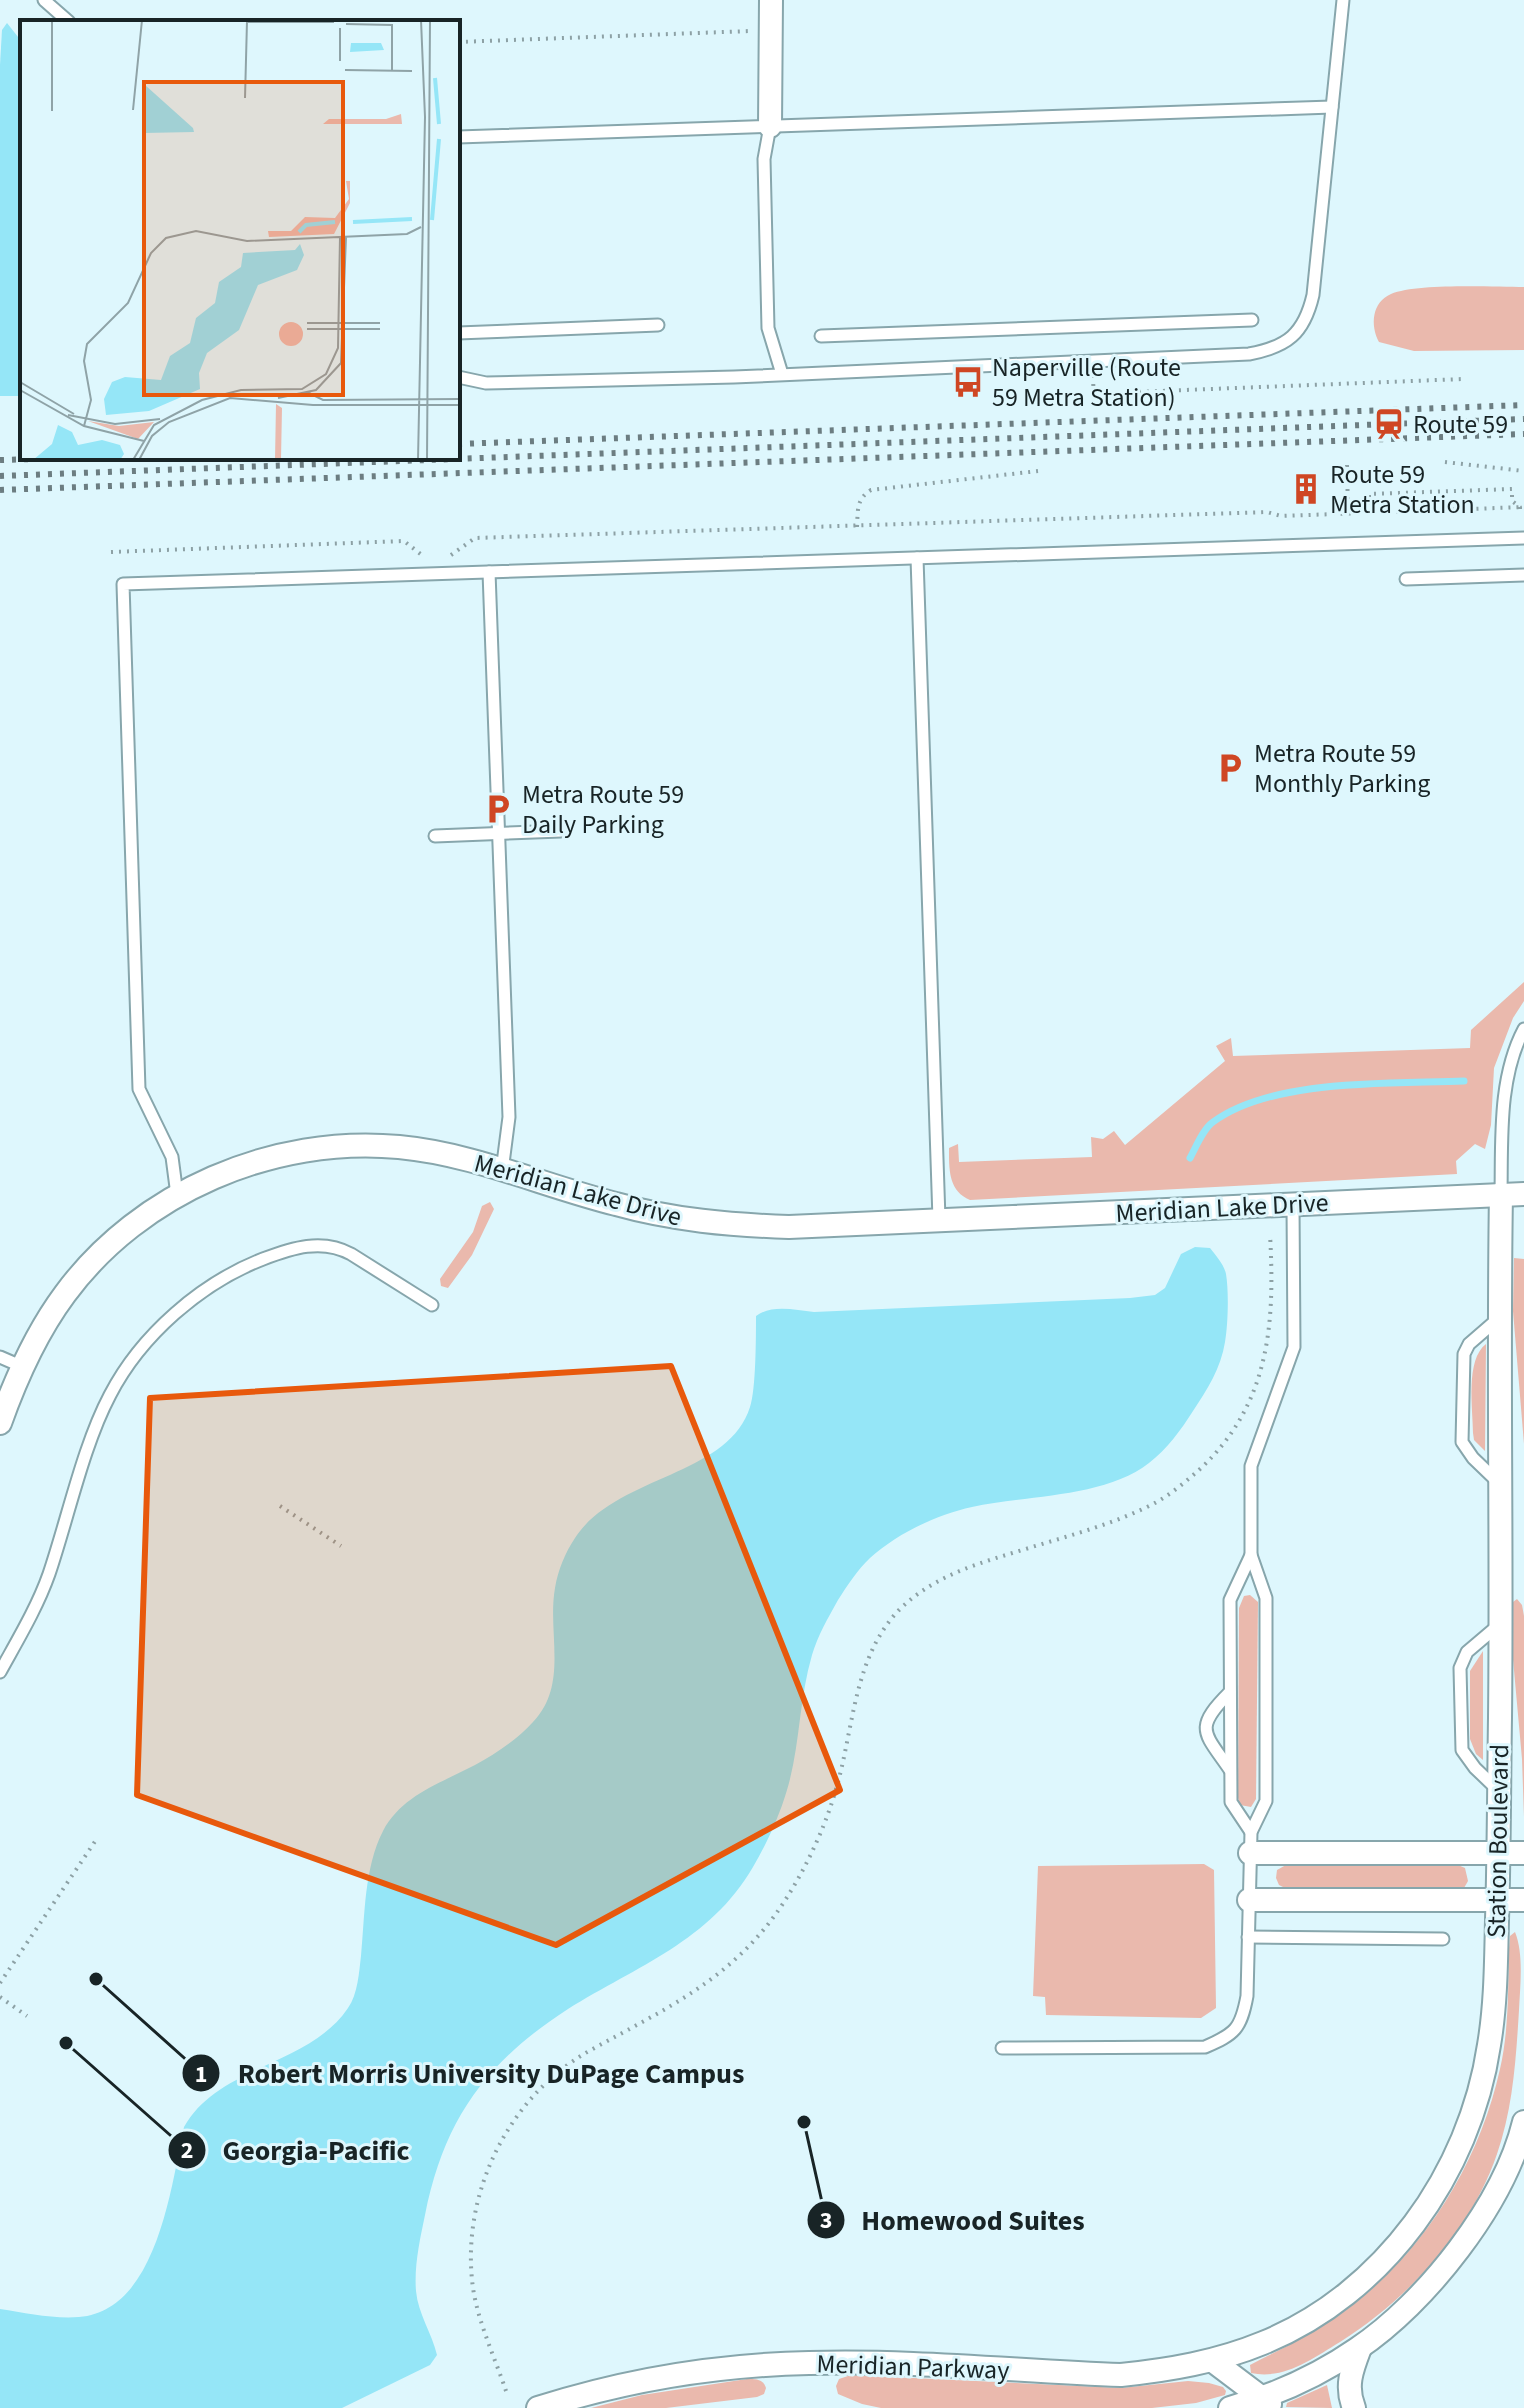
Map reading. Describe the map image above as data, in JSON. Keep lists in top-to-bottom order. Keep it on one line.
{"streets":{"street":["Meridian Lake Drive","Station Boulevard","Meridian Parkway"]},"crossings":[["Meridian Lake Drive","Station Boulevard"],["Station Boulevard","Meridian Parkway"]],"places":{"bus stop":["Naperville (Route 59 Metra Station)"],"station":["Route 59"],"building":["Route 59 Metra Station"],"parking":["Metra Route 59 Monthly Parking","Metra Route 59 Daily Parking"],"other":["Robert Morris University DuPage Campus","Georgia-Pacific","Homewood Suites"]}}
